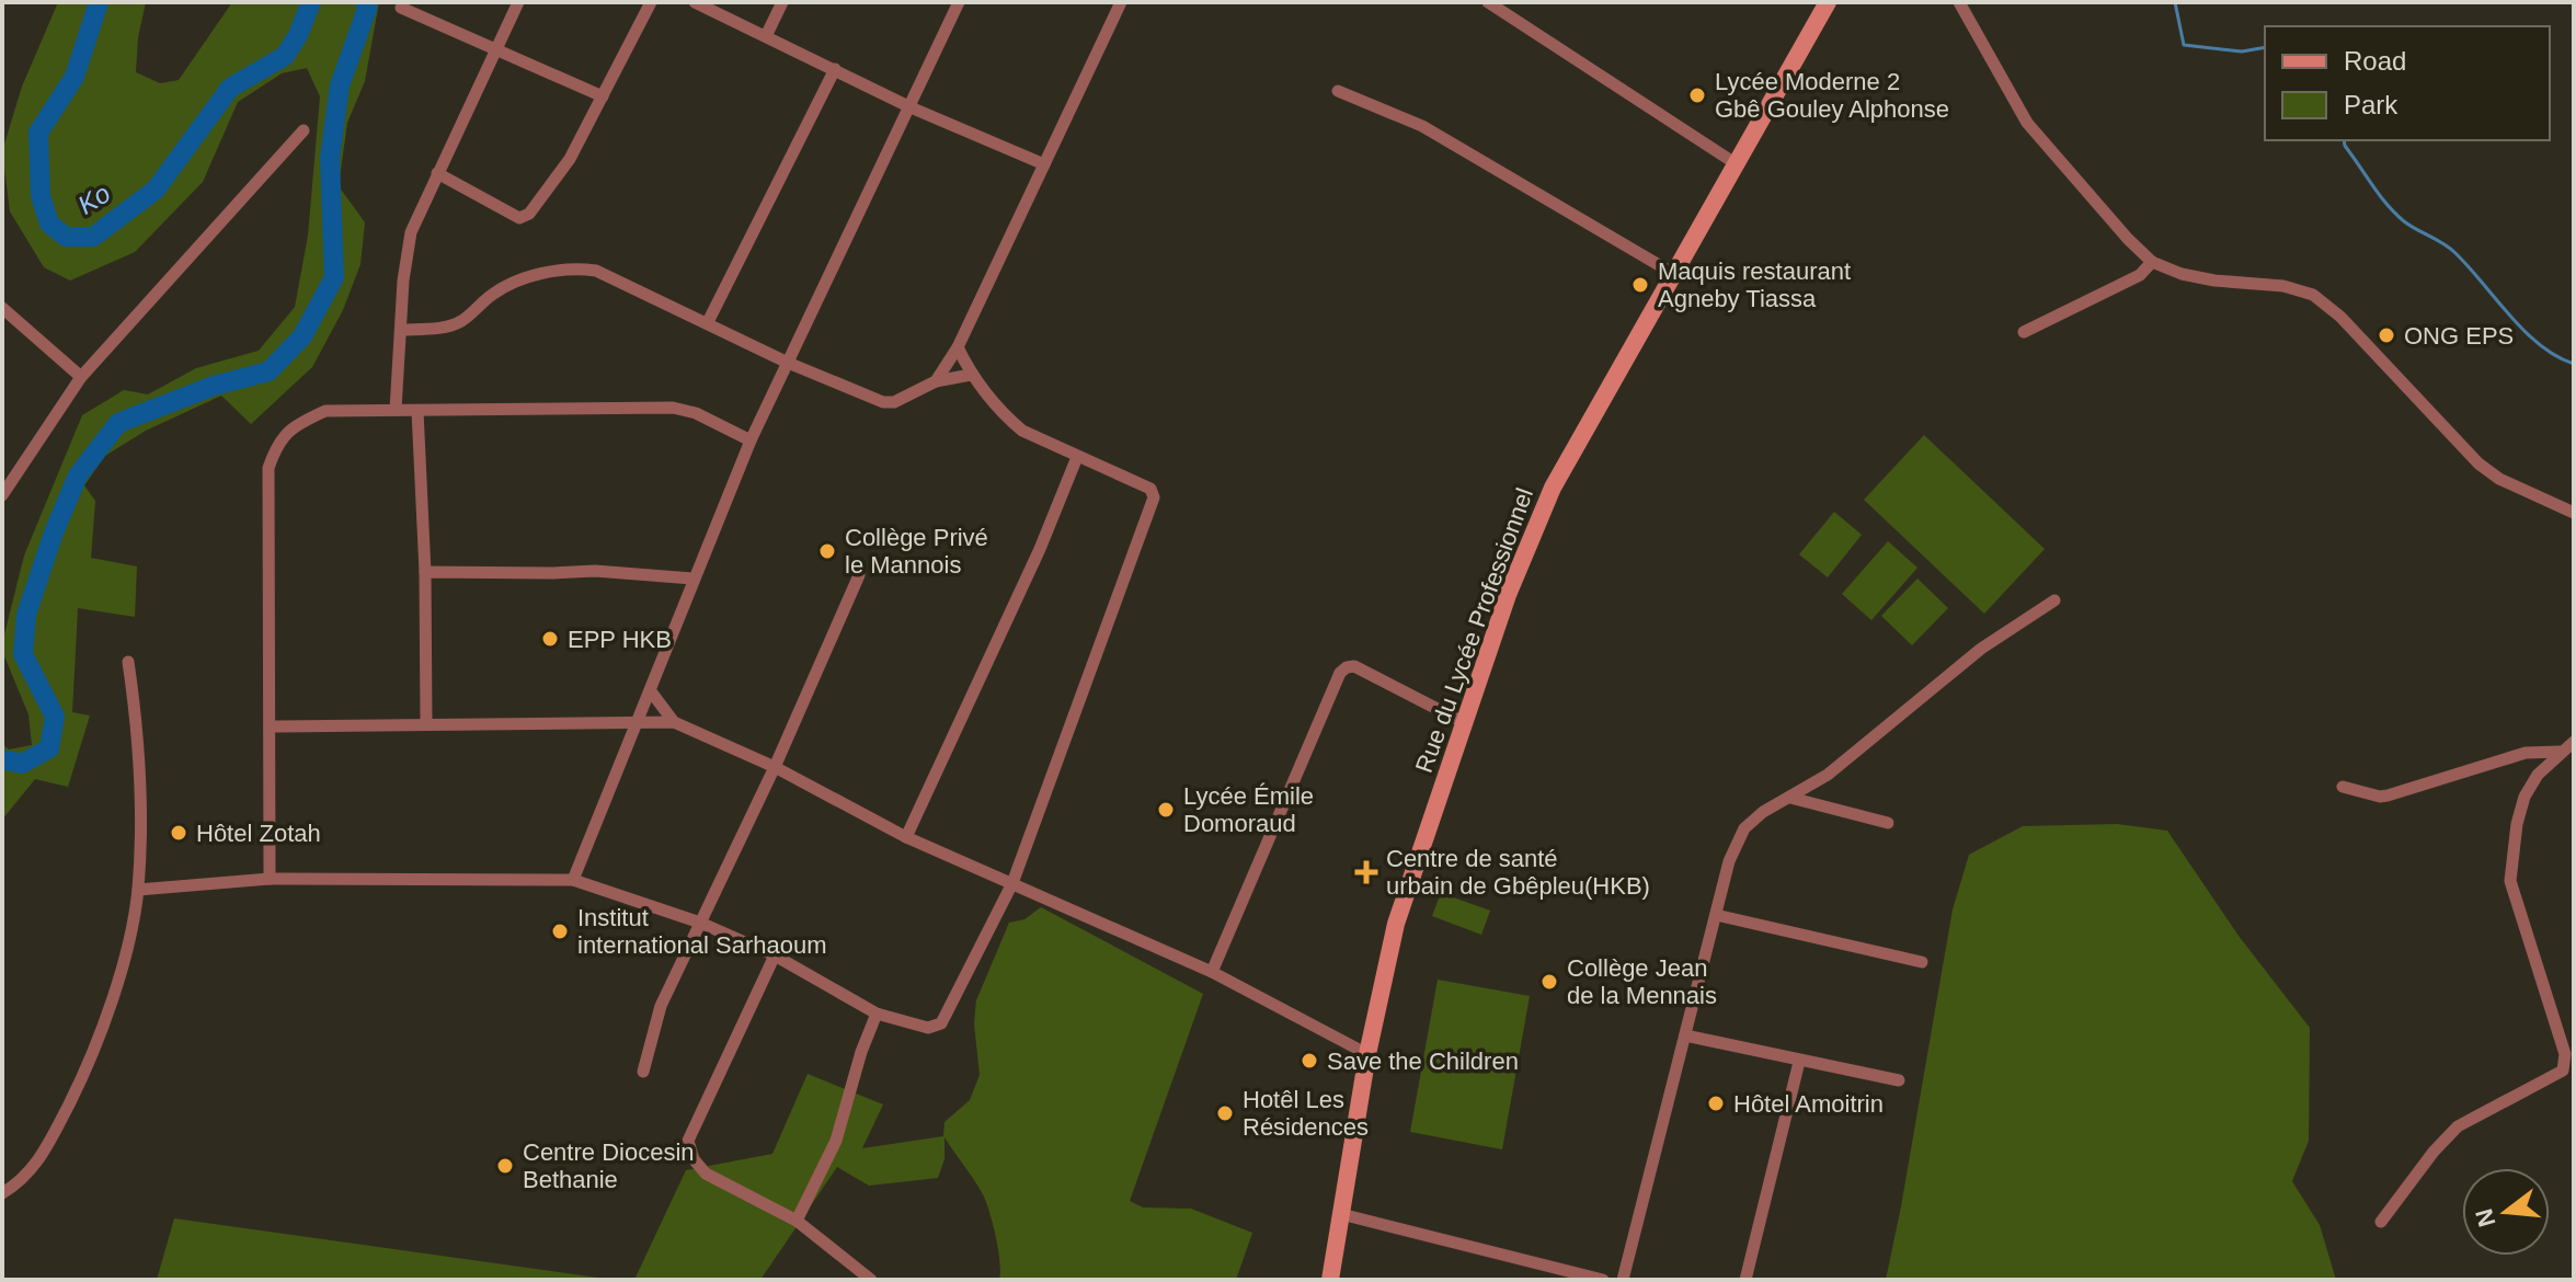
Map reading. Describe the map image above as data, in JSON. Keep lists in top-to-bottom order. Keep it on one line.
{"streets":{"main road":["Rue du Lycée Professionnel"]},"water":["Ko"],"places":{"other":["Lycée Moderne 2 Gbê Gouley Alphonse","Maquis restaurant Agneby Tiassa","ONG EPS","Collège Privé le Mannois","EPP HKB","Lycée Émile Domoraud","Hôtel Zotah","Institut international Sarhaoum","Collège Jean de la Mennais","Save the Children","Hôtel Amoitrin","Hotêl Les Résidences","Centre Diocesin Bethanie"],"health":["Centre de santé urbain de Gbêpleu(HKB)"]},"legend":["Road","Park"],"north":"left"}
